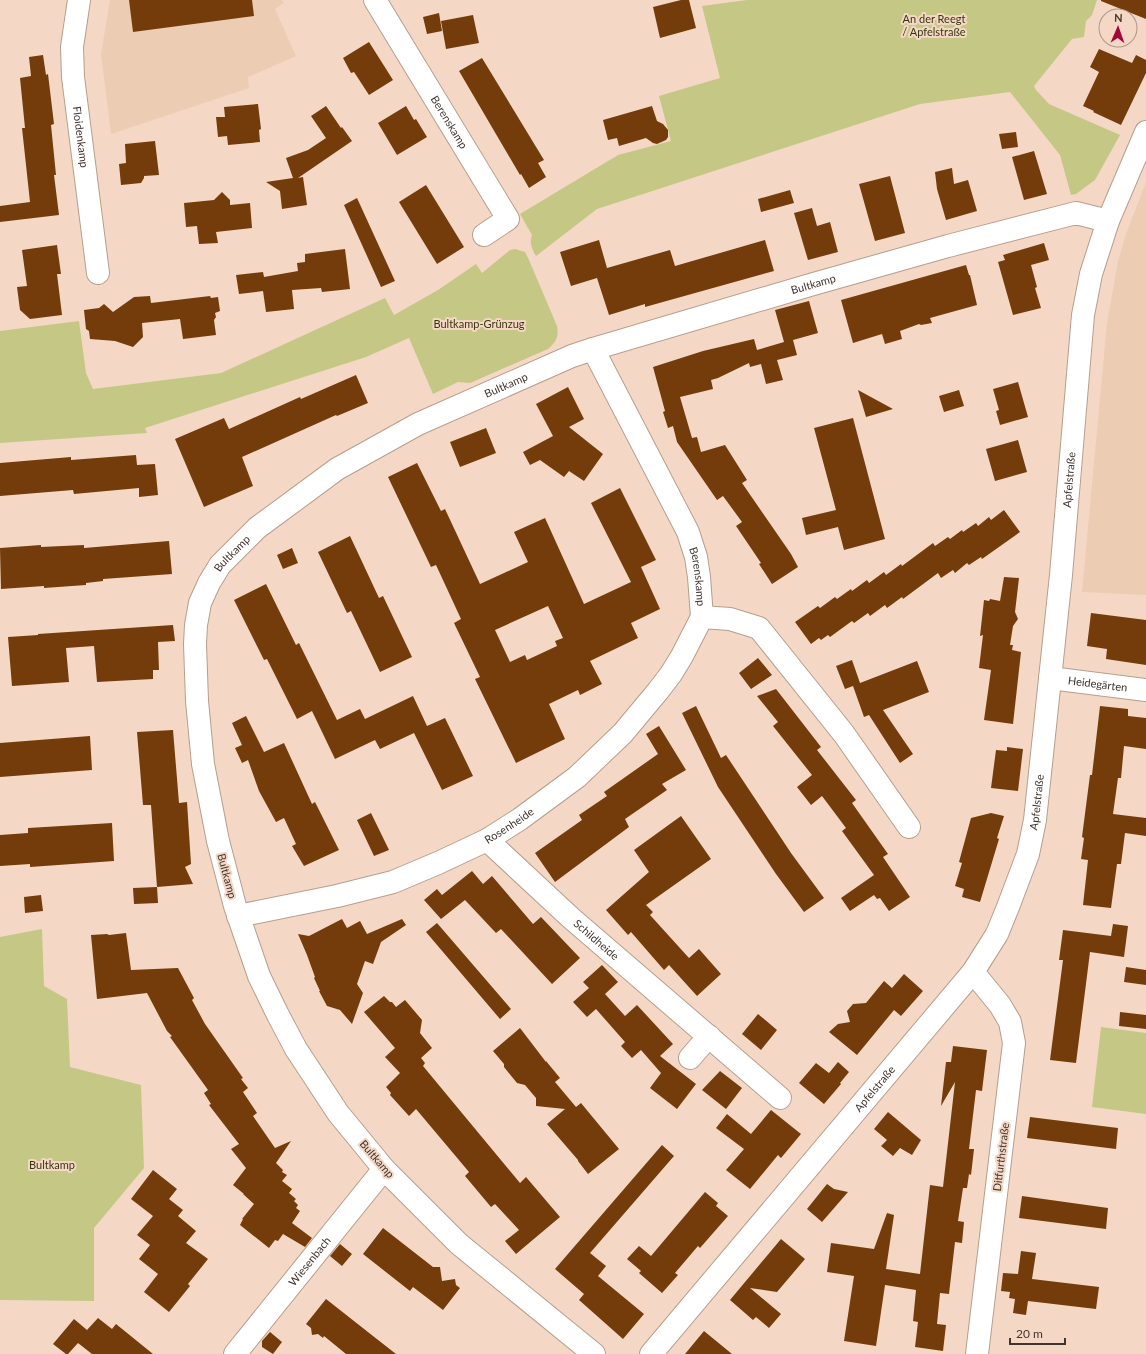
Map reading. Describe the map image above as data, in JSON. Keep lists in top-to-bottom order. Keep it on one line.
{"streets":{"street":["Berenskamp","Floidenkamp","Bultkamp","Apfelstraße","Heidegärten","Rosenheide","Schildheide","Ditfurthstraße","Wiesenbach"]},"crossings":[["Berenskamp","Bultkamp"],["Berenskamp","Rosenheide"],["Bultkamp","Apfelstraße"],["Bultkamp","Rosenheide"],["Bultkamp","Wiesenbach"],["Apfelstraße","Heidegärten"],["Apfelstraße","Ditfurthstraße"],["Rosenheide","Schildheide"]],"parks":["An der Reegt / Apfelstraße","Bultkamp-Grünzug","Bultkamp"],"scale_bar":"20 m","north":"top"}
